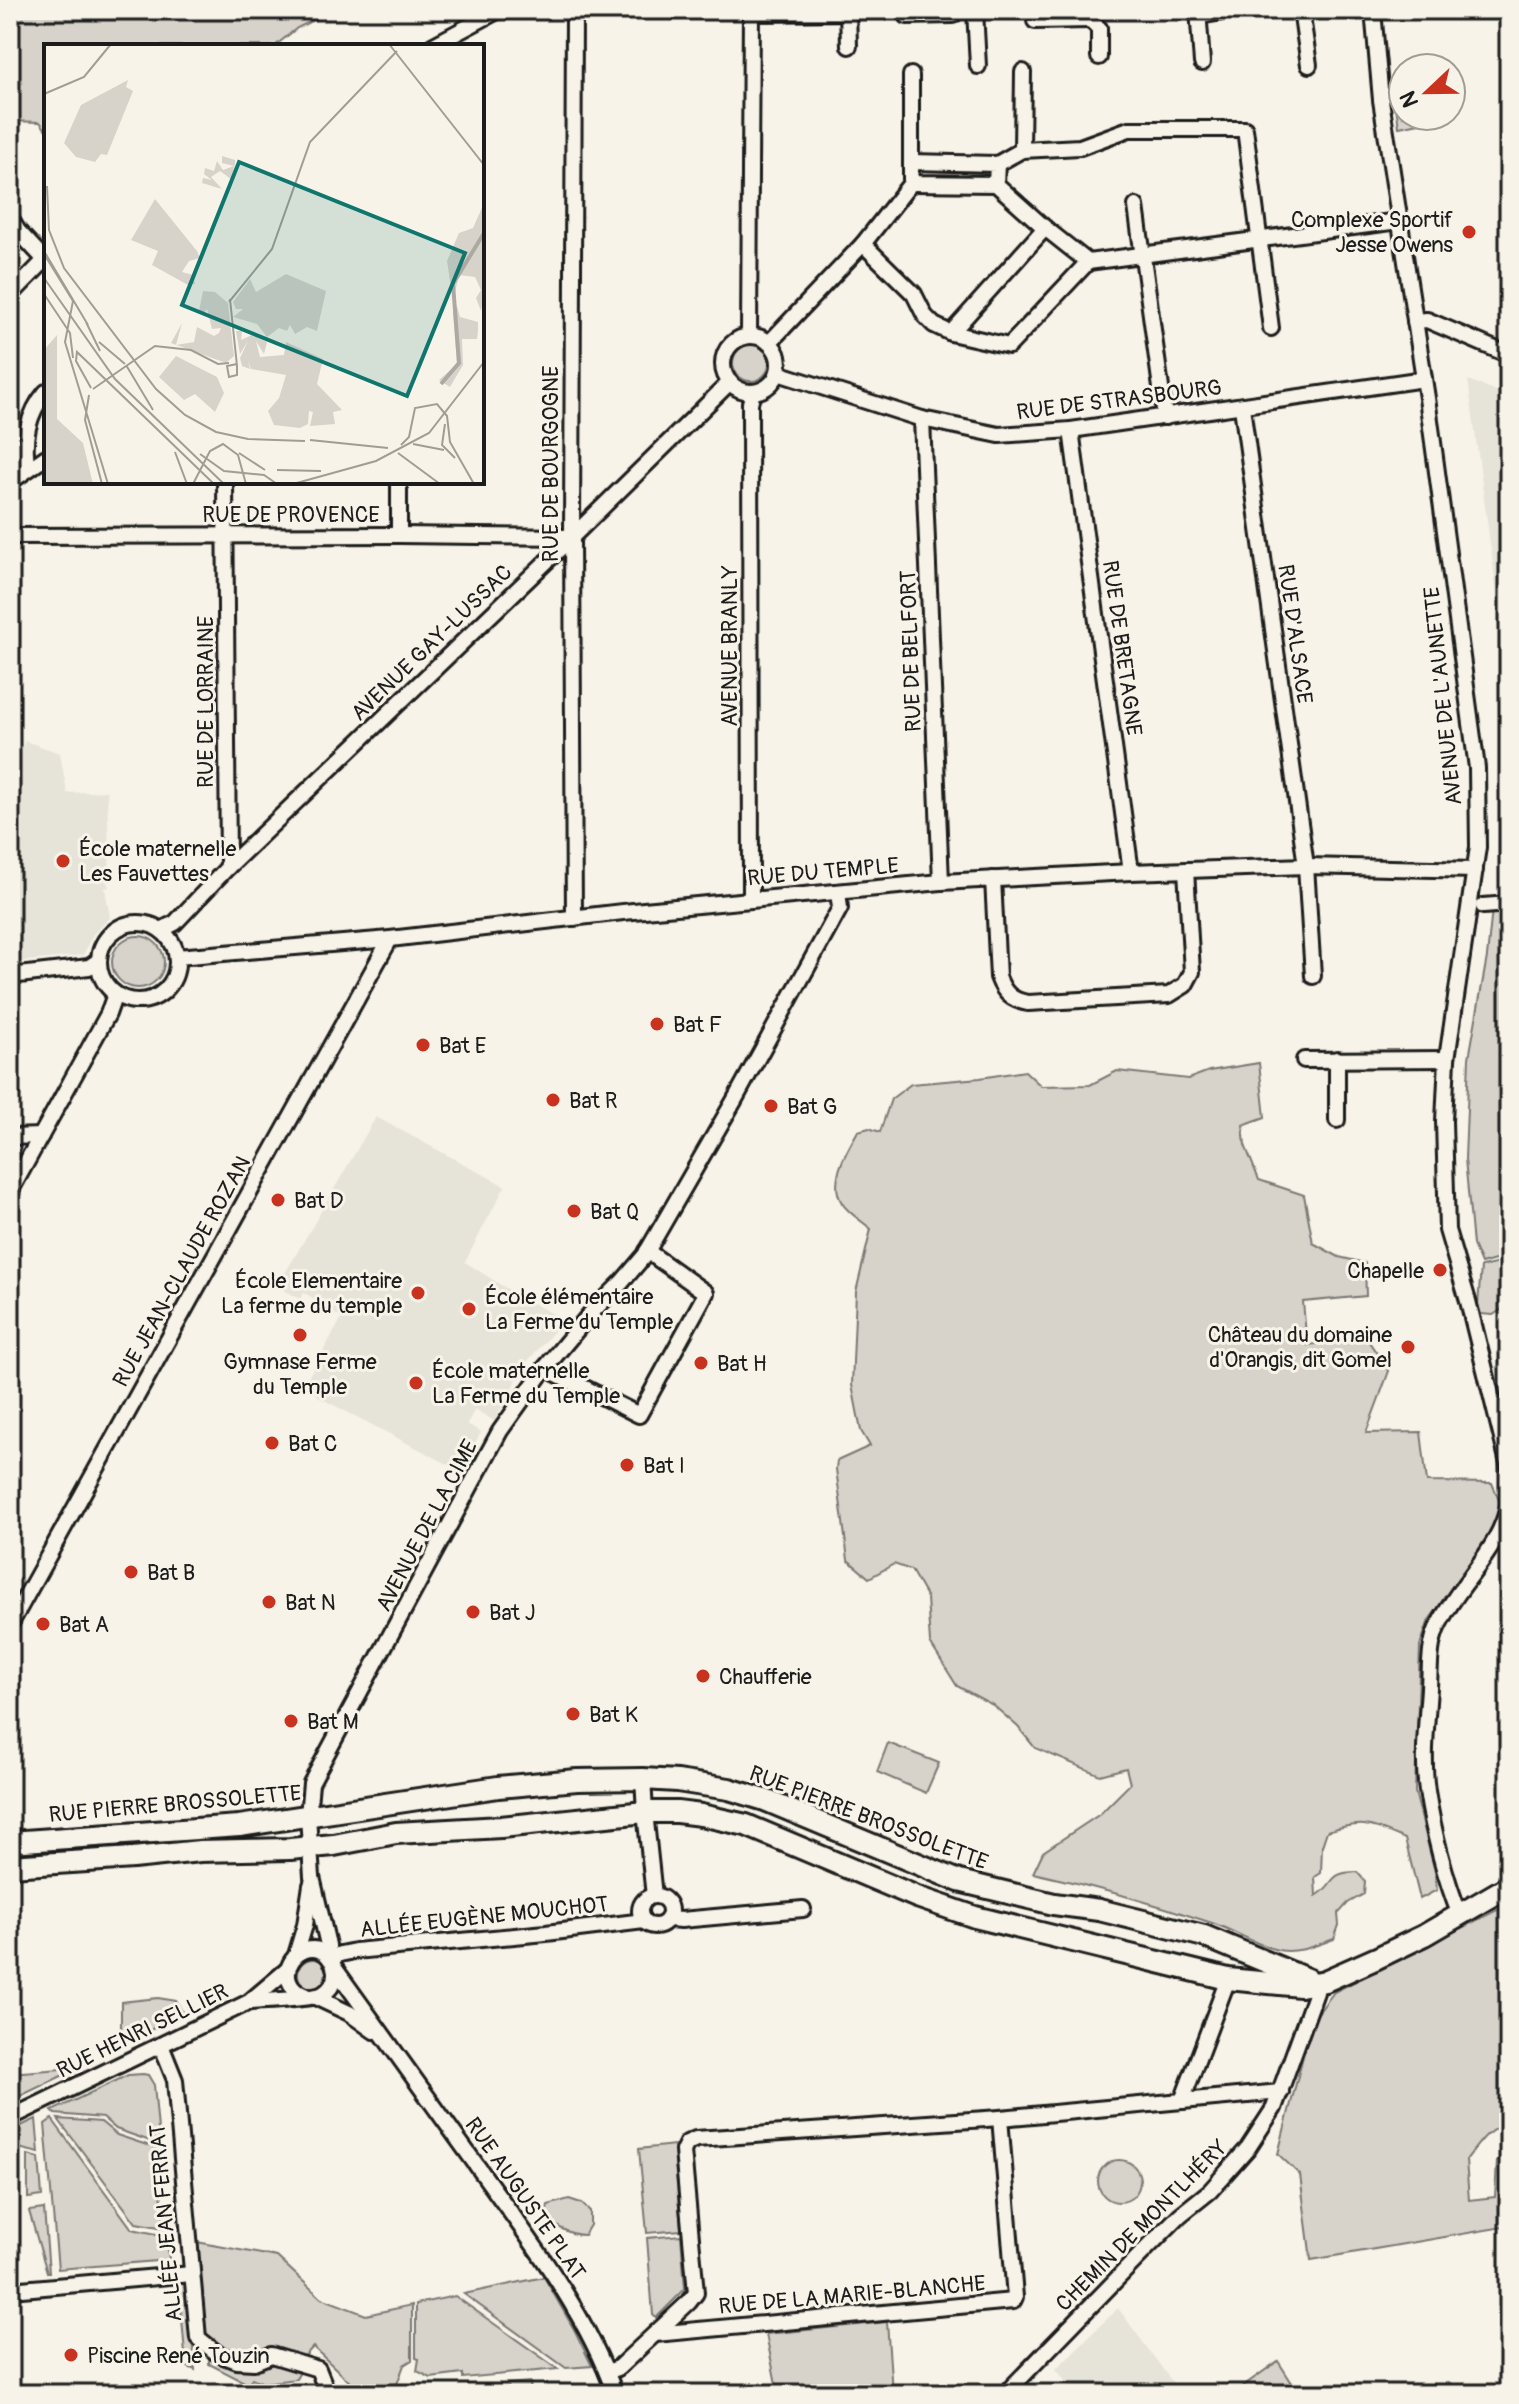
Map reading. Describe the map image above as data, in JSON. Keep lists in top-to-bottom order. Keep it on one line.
{"streets":{"main road":["RUE PIERRE BROSSOLETTE"],"street":["RUE DE STRASBOURG","RUE DE BOURGOGNE","RUE DE PROVENCE","RUE D'ALSACE","AVENUE GAY-LUSSAC","AVENUE BRANLY","RUE DE BRETAGNE","RUE DE BELFORT","AVENUE DE L'AUNETTE","RUE DE LORRAINE","RUE DU TEMPLE","RUE JEAN-CLAUDE ROZAN","AVENUE DE LA CIME","ALLÉE EUGÈNE MOUCHOT","RUE HENRI SELLIER","RUE AUGUSTE PLAT","ALLÉE JEAN FERRAT","CHEMIN DE MONTLHÉRY","RUE DE LA MARIE-BLANCHE"]},"crossings":[["RUE DE STRASBOURG","RUE D'ALSACE"],["RUE DE STRASBOURG","AVENUE GAY-LUSSAC"],["RUE DE STRASBOURG","AVENUE BRANLY"],["RUE DE STRASBOURG","RUE DE BRETAGNE"],["RUE DE STRASBOURG","RUE DE BELFORT"],["RUE DE STRASBOURG","AVENUE DE L'AUNETTE"],["RUE DE BOURGOGNE","RUE DE PROVENCE"],["RUE DE BOURGOGNE","AVENUE GAY-LUSSAC"],["RUE DE BOURGOGNE","RUE DU TEMPLE"],["RUE DE PROVENCE","AVENUE GAY-LUSSAC"],["RUE DE PROVENCE","RUE DE LORRAINE"],["RUE D'ALSACE","RUE DU TEMPLE"],["AVENUE GAY-LUSSAC","AVENUE BRANLY"],["AVENUE GAY-LUSSAC","RUE DE LORRAINE"],["AVENUE GAY-LUSSAC","RUE DU TEMPLE"],["AVENUE BRANLY","RUE DU TEMPLE"],["RUE DE BRETAGNE","RUE DU TEMPLE"],["RUE DE BELFORT","RUE DU TEMPLE"],["AVENUE DE L'AUNETTE","RUE DU TEMPLE"],["RUE DU TEMPLE","RUE JEAN-CLAUDE ROZAN"],["RUE DU TEMPLE","AVENUE DE LA CIME"],["AVENUE DE LA CIME","RUE PIERRE BROSSOLETTE"],["RUE PIERRE BROSSOLETTE","CHEMIN DE MONTLHÉRY"],["ALLÉE EUGÈNE MOUCHOT","RUE AUGUSTE PLAT"],["RUE HENRI SELLIER","ALLÉE JEAN FERRAT"],["RUE AUGUSTE PLAT","RUE DE LA MARIE-BLANCHE"],["CHEMIN DE MONTLHÉRY","RUE DE LA MARIE-BLANCHE"]],"places":["Complexe Sportif Jesse Owens","École maternelle Les Fauvettes","Bat F","Bat E","Bat R","Bat G","Bat D","Bat Q","Chapelle","École Elementaire La ferme du temple","École élémentaire La Ferme du Temple","Gymnase Ferme du Temple","Château du domaine d'Orangis, dit Gomel","Bat H","École maternelle La Ferme du Temple","Bat C","Bat I","Bat B","Bat N","Bat J","Bat A","Chaufferie","Bat K","Bat M","Piscine René Touzin"],"north":"left"}
